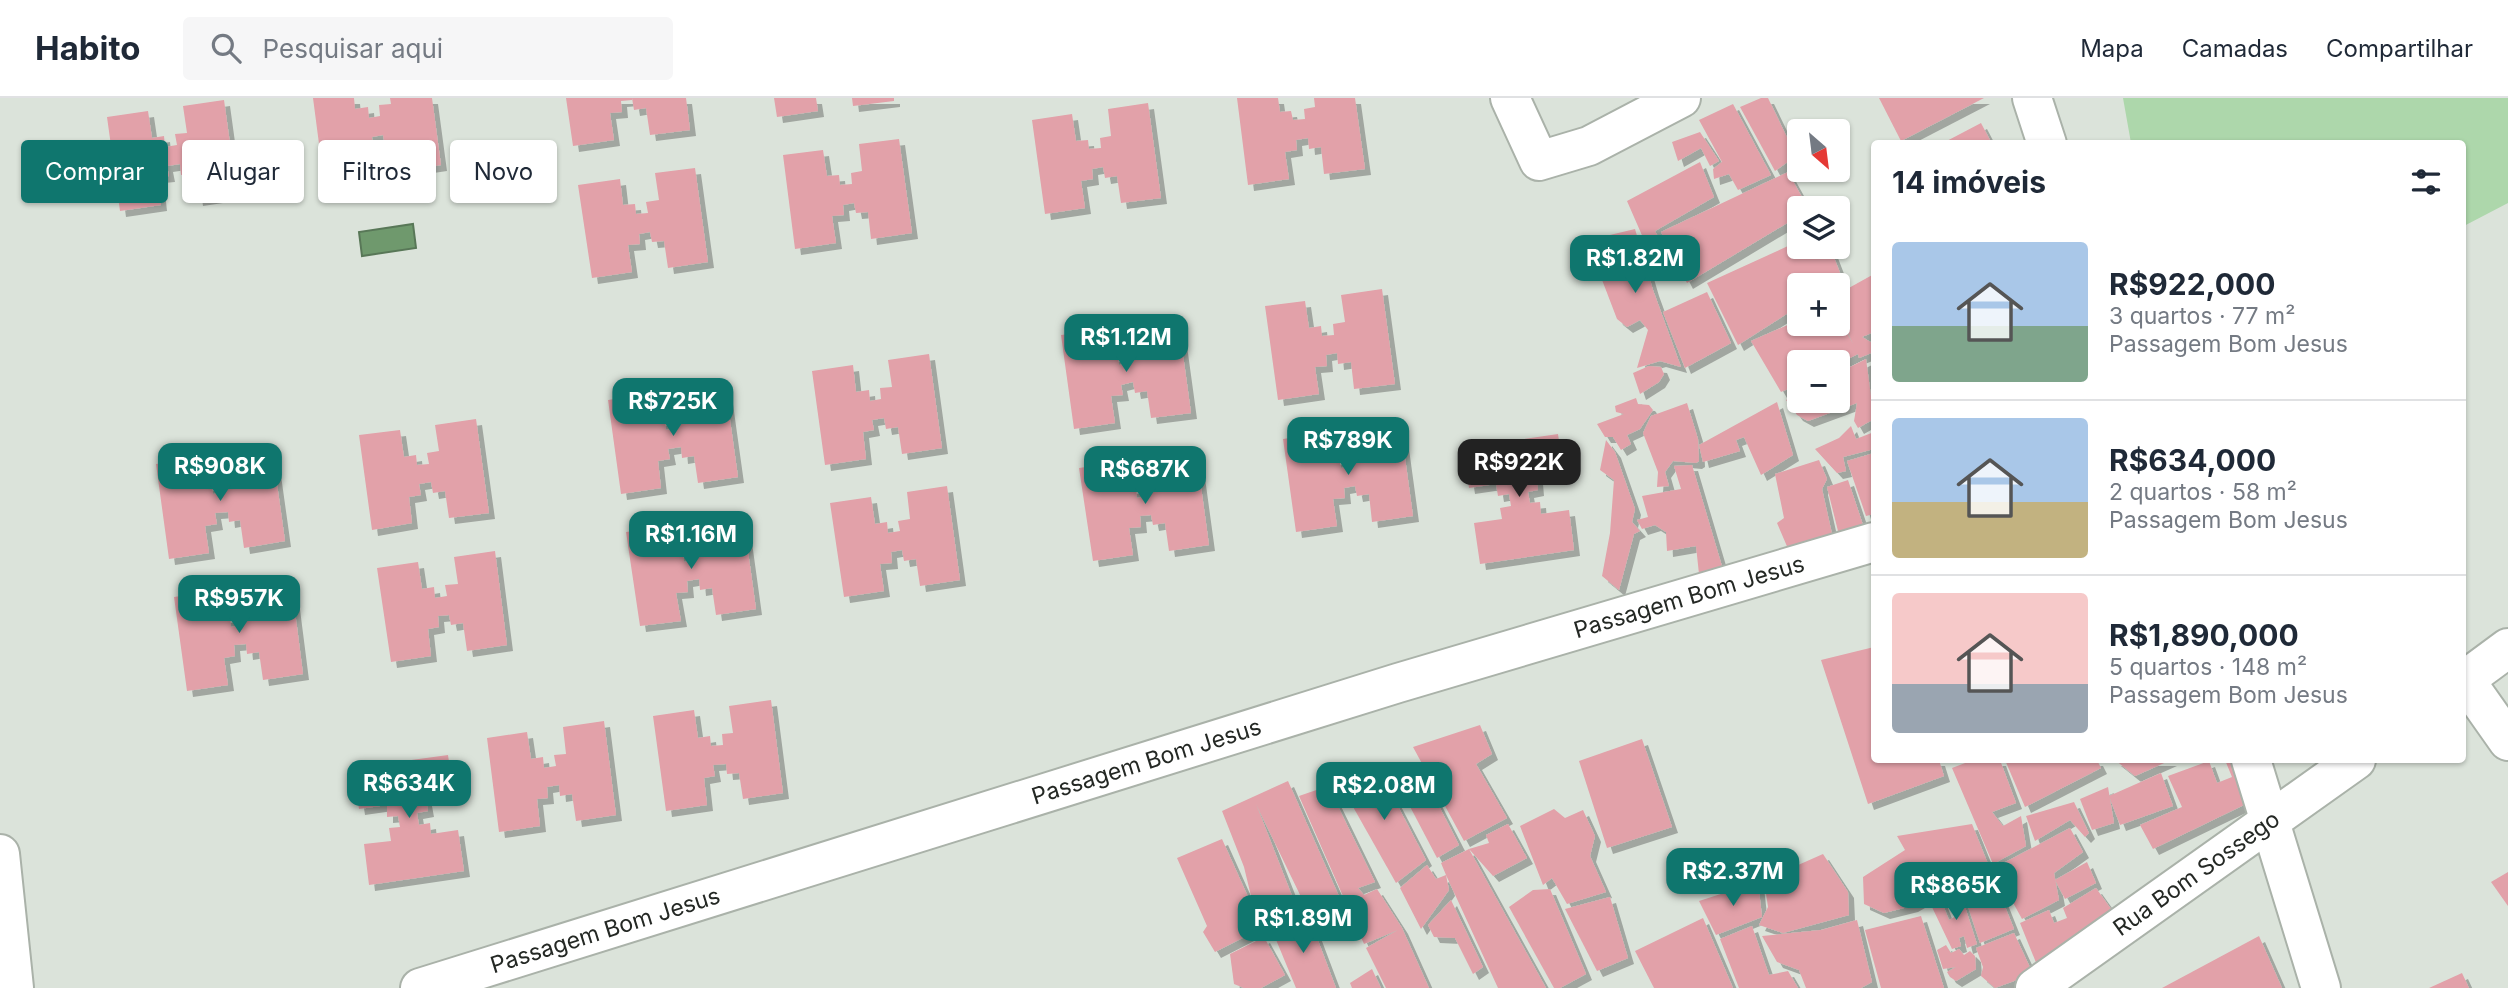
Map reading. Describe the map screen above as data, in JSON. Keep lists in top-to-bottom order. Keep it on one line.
{"streets":{"street":["Passagem Bom Jesus","Rua Bom Sossego"]},"north":"bottom right","page":{"header":"Habito","search":"Pesquisar aqui","nav":["Mapa","Camadas","Compartilhar"],"map_buttons":["+","−"],"chip":["Comprar","Alugar","Filtros","Novo"],"heading":"14 imóveis","list":[{"name":"R$922,000","note":"3 quartos · 77 m² · Passagem Bom Jesus"},{"name":"R$634,000","note":"2 quartos · 58 m² · Passagem Bom Jesus"},{"name":"R$1,890,000","note":"5 quartos · 148 m² · Passagem Bom Jesus"}],"price":["R$1.82M","R$1.12M","R$725K","R$789K","R$922K","R$908K","R$687K","R$1.16M","R$957K","R$634K","R$2.08M","R$2.37M","R$865K","R$1.89M"]}}
